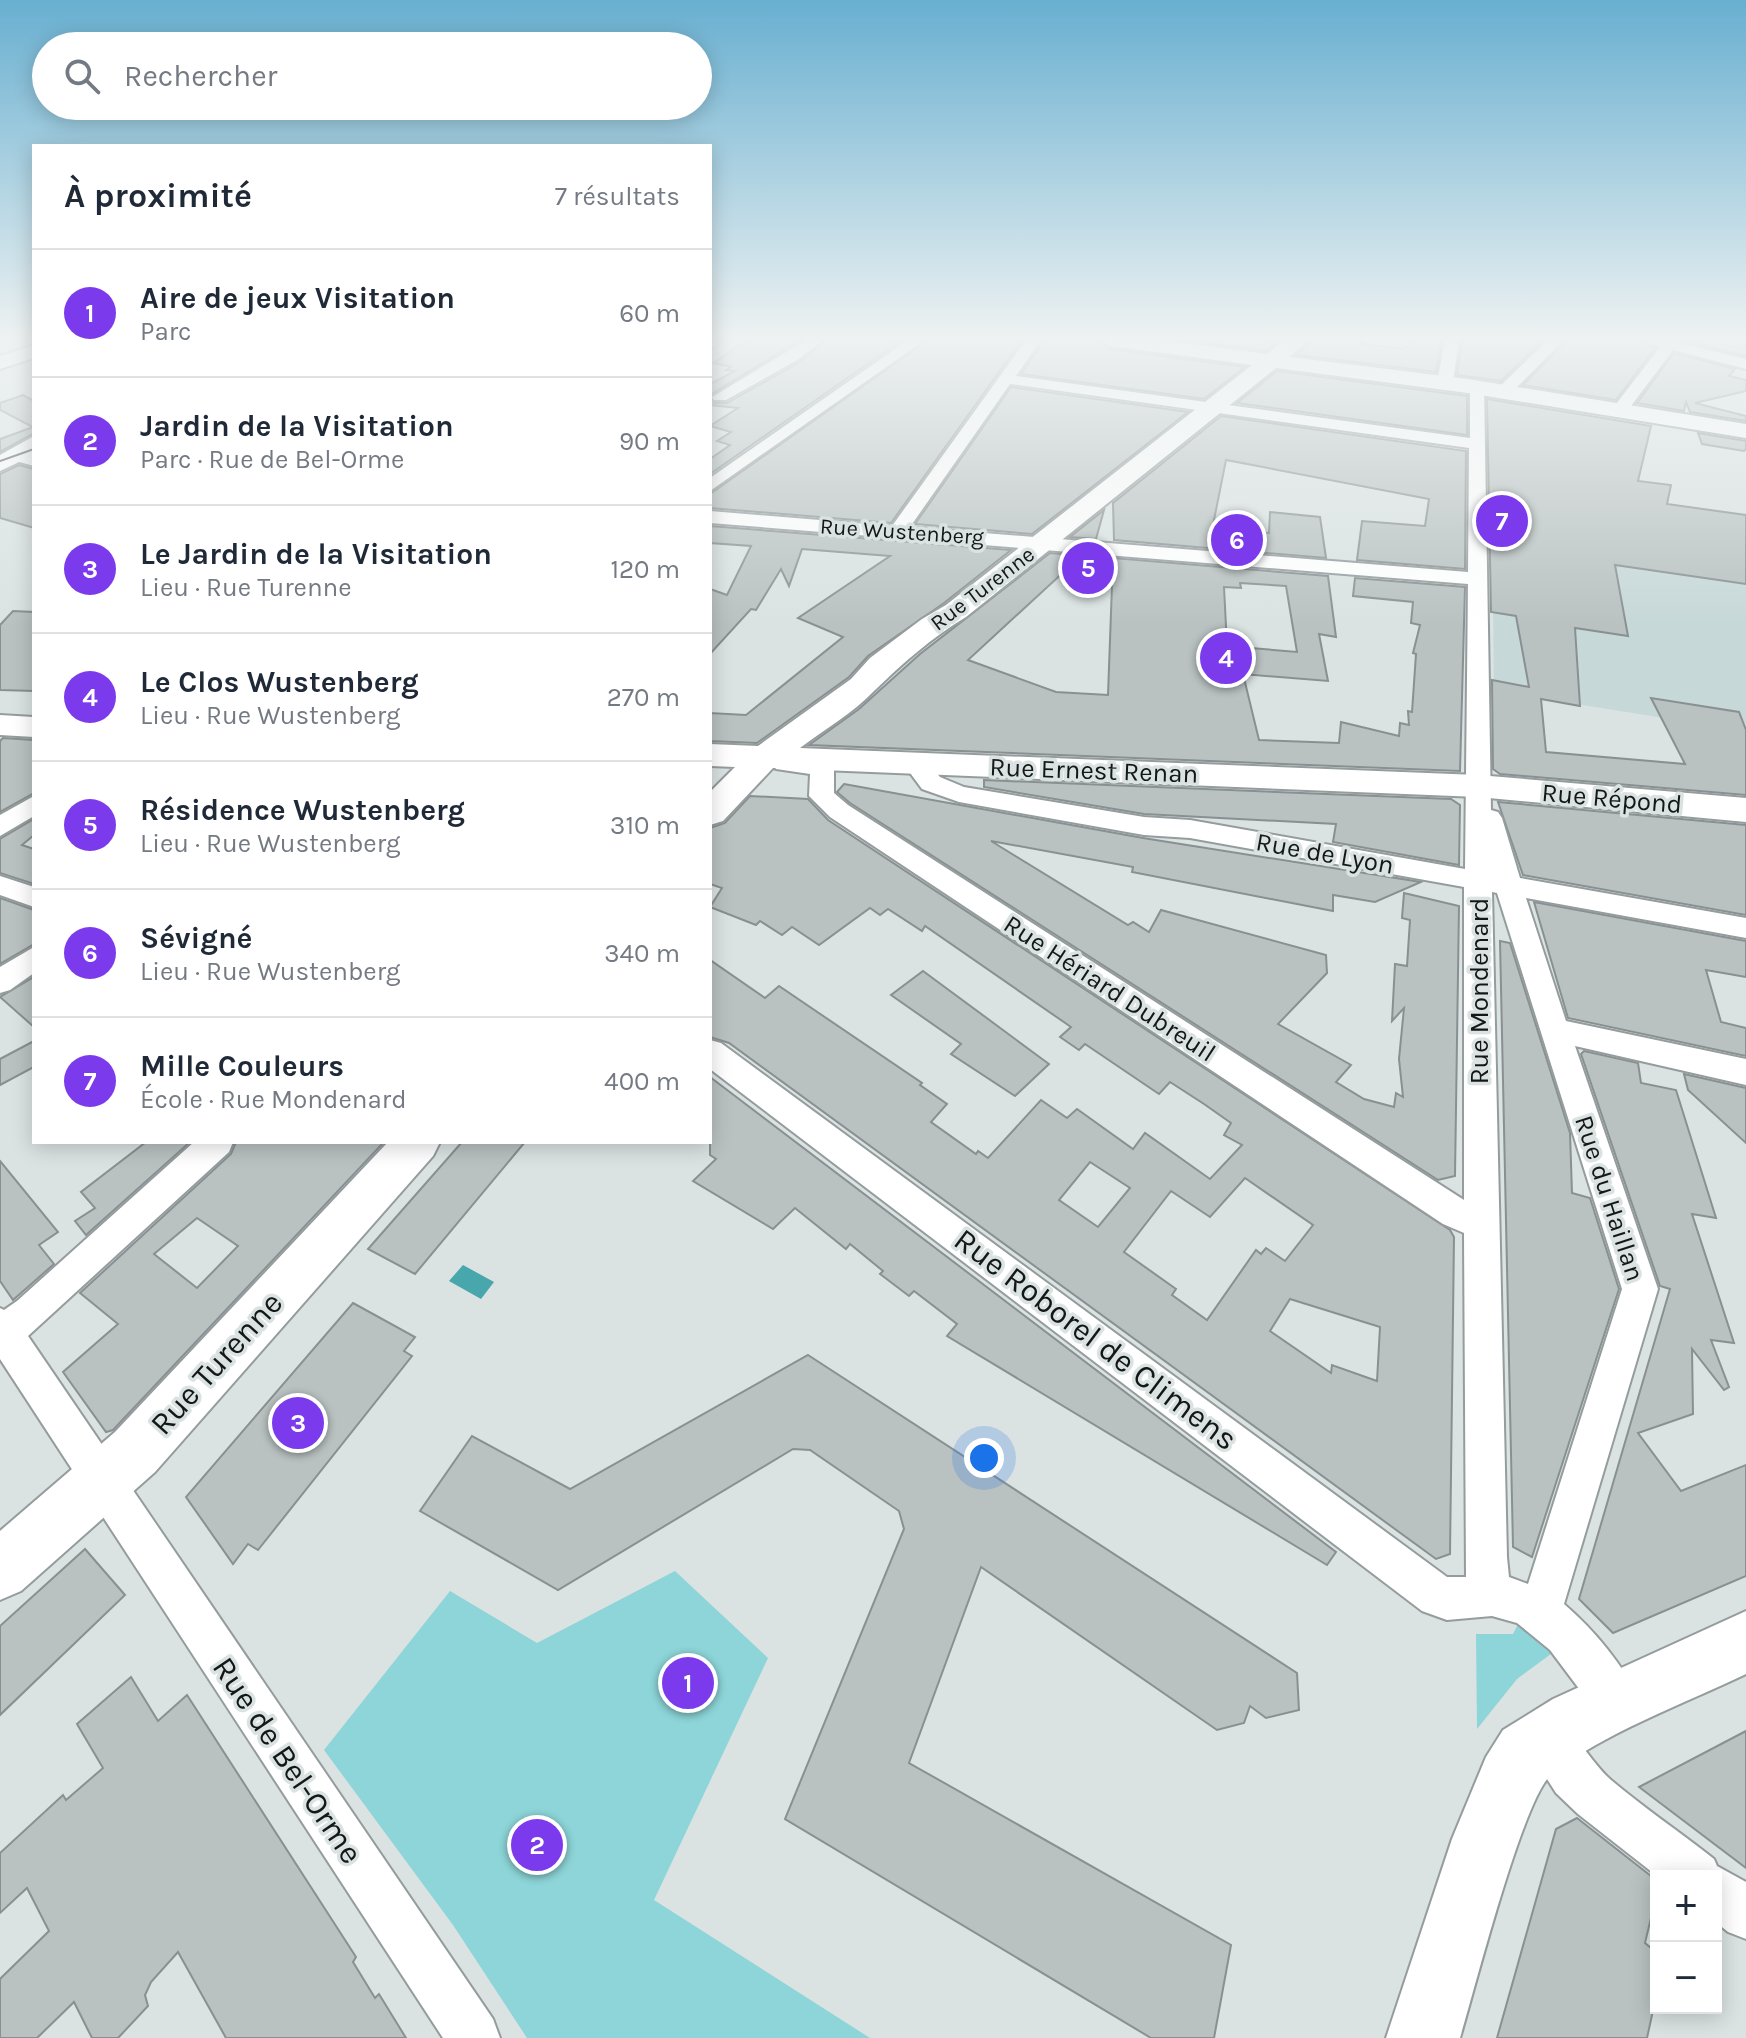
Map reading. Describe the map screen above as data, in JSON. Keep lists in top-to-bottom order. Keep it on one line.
{"streets":{"street":["Rue Wustenberg","Rue Turenne","Rue Ernest Renan","Rue Répond","Rue de Lyon","Rue Hériard Dubreuil","Rue Mondenard","Rue du Haillan","Rue Roborel de Climens","Rue de Bel-Orme"]},"crossings":[["Rue Wustenberg","Rue Turenne"],["Rue Wustenberg","Rue Mondenard"],["Rue Turenne","Rue Ernest Renan"],["Rue Turenne","Rue de Bel-Orme"],["Rue Ernest Renan","Rue Répond"],["Rue Ernest Renan","Rue de Lyon"],["Rue Ernest Renan","Rue Hériard Dubreuil"],["Rue Ernest Renan","Rue Mondenard"],["Rue Répond","Rue Mondenard"],["Rue de Lyon","Rue Mondenard"],["Rue de Lyon","Rue du Haillan"],["Rue Hériard Dubreuil","Rue Mondenard"],["Rue Mondenard","Rue du Haillan"],["Rue Mondenard","Rue Roborel de Climens"]],"page":{"search":"Rechercher","heading":["À proximité","7 résultats"],"list":[{"mark":"1","name":"Aire de jeux Visitation","note":"Parc","value":"60 m"},{"mark":"2","name":"Jardin de la Visitation","note":"Parc · Rue de Bel-Orme","value":"90 m"},{"mark":"3","name":"Le Jardin de la Visitation","note":"Lieu · Rue Turenne","value":"120 m"},{"mark":"4","name":"Le Clos Wustenberg","note":"Lieu · Rue Wustenberg","value":"270 m"},{"mark":"5","name":"Résidence Wustenberg","note":"Lieu · Rue Wustenberg","value":"310 m"},{"mark":"6","name":"Sévigné","note":"Lieu · Rue Wustenberg","value":"340 m"},{"mark":"7","name":"Mille Couleurs","note":"École · Rue Mondenard","value":"400 m"}],"pins":["7","6","5","4","3","1","2"],"map_buttons":["+","−"]}}
